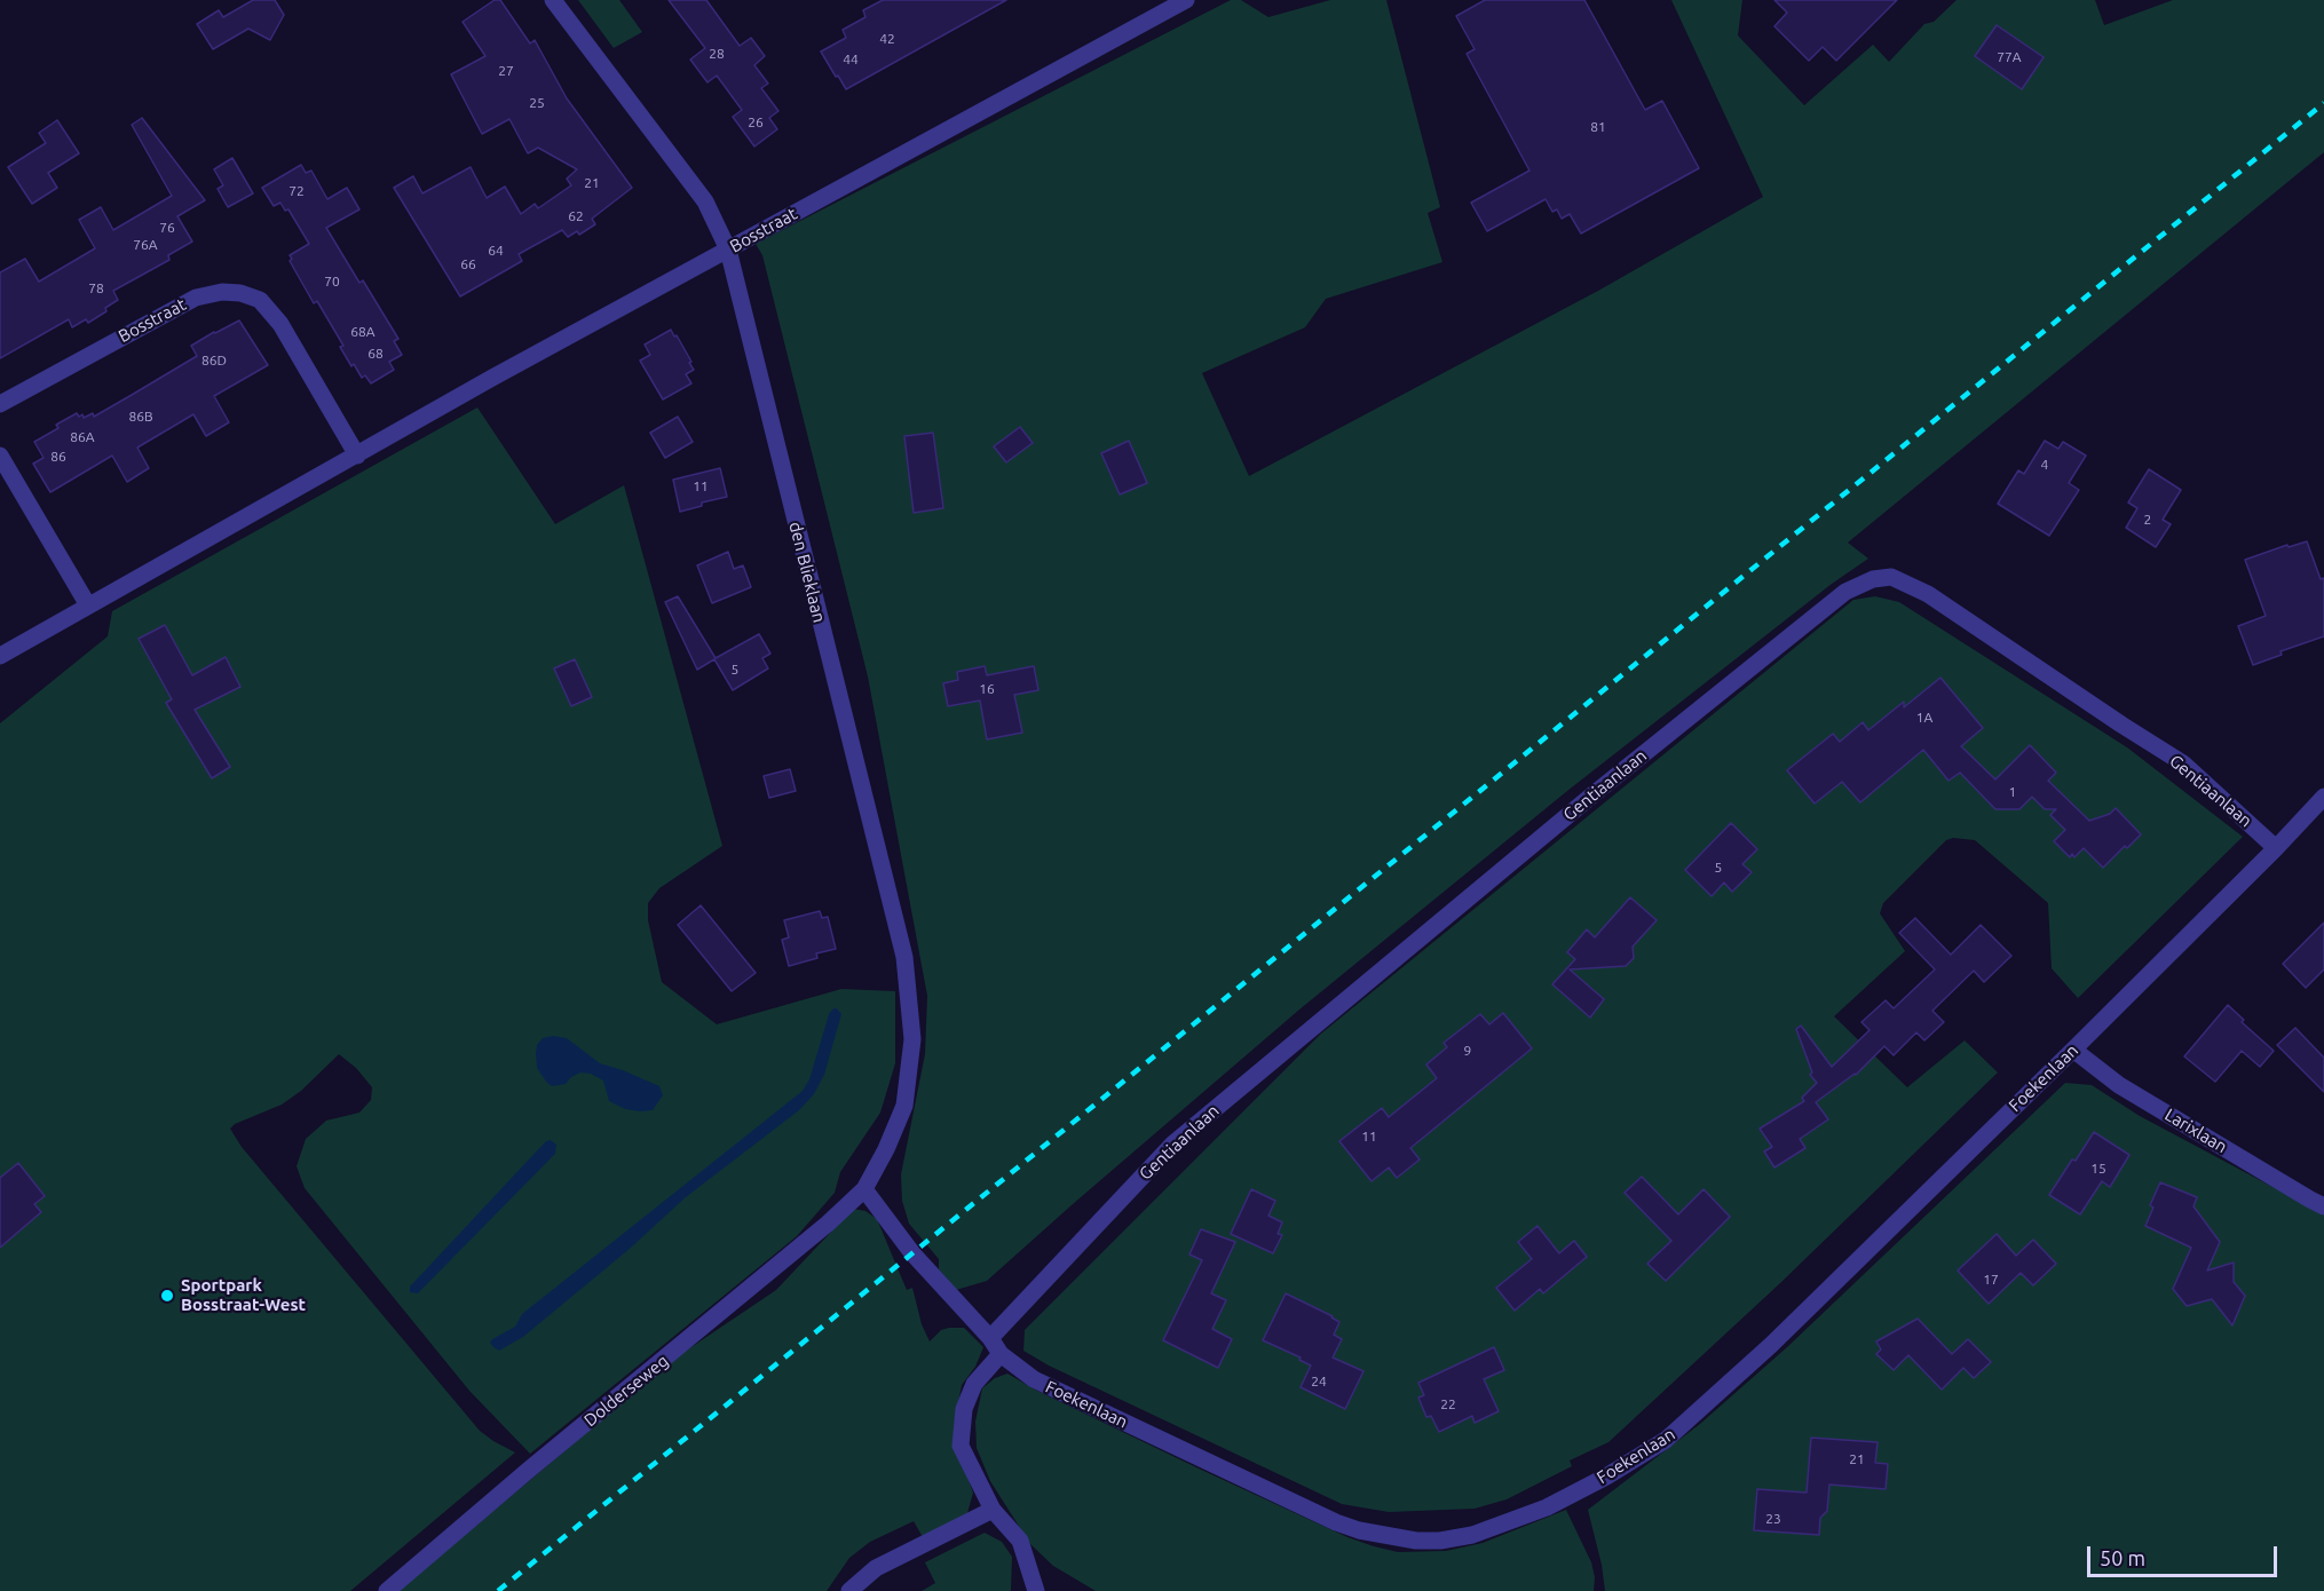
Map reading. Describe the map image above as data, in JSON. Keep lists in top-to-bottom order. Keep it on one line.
{"streets":{"street":["Bosstraat","den Blieklaan","Gentiaanlaan","Foekenlaan","Larixlaan","Dolderseweg"]},"crossings":[["Bosstraat","den Blieklaan"],["den Blieklaan","Foekenlaan"],["den Blieklaan","Dolderseweg"],["Gentiaanlaan","Foekenlaan"],["Foekenlaan","Larixlaan"],["Foekenlaan","Dolderseweg"]],"places":["Sportpark Bosstraat-West"],"house_numbers":["42","28","77A","44","27","25","26","81","21","72","62","76","76A","64","66","70","78","68A","68","86D","86B","86A","86","4","11","2","5","16","1A","1","5","9","11","15","17","24","22","21","23"],"scale_bar":"50 m"}
